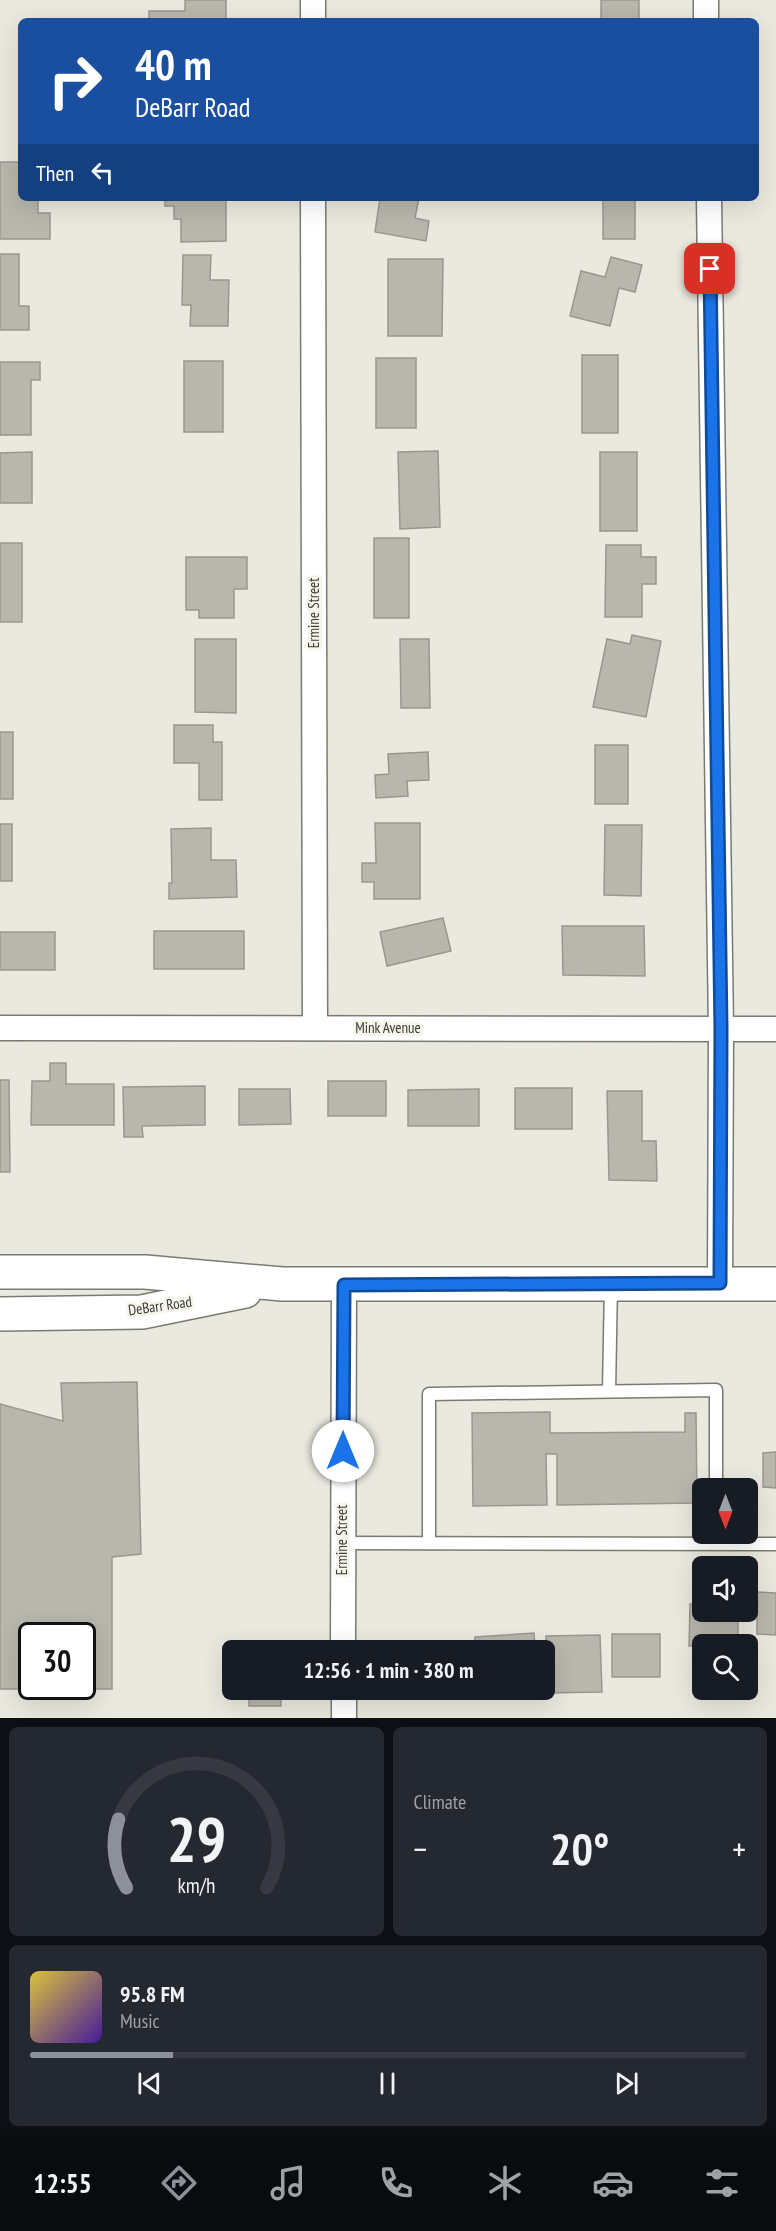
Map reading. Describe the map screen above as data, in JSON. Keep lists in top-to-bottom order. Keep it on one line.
{"streets":{"main road":["DeBarr Road"],"street":["Ermine Street","Mink Avenue"]},"crossings":[["Ermine Street","Mink Avenue"],["Ermine Street","DeBarr Road"]],"north":"bottom","page":{"turn":["40 m","DeBarr Road"],"then":"Then","limit":"30","trip":"12:56 · 1 min · 380 m","tile":"Climate","heat":["−","20°","+"],"song":["95.8 FM","Music"],"tabs":"12:55","gauge":["29","km/h"]}}
